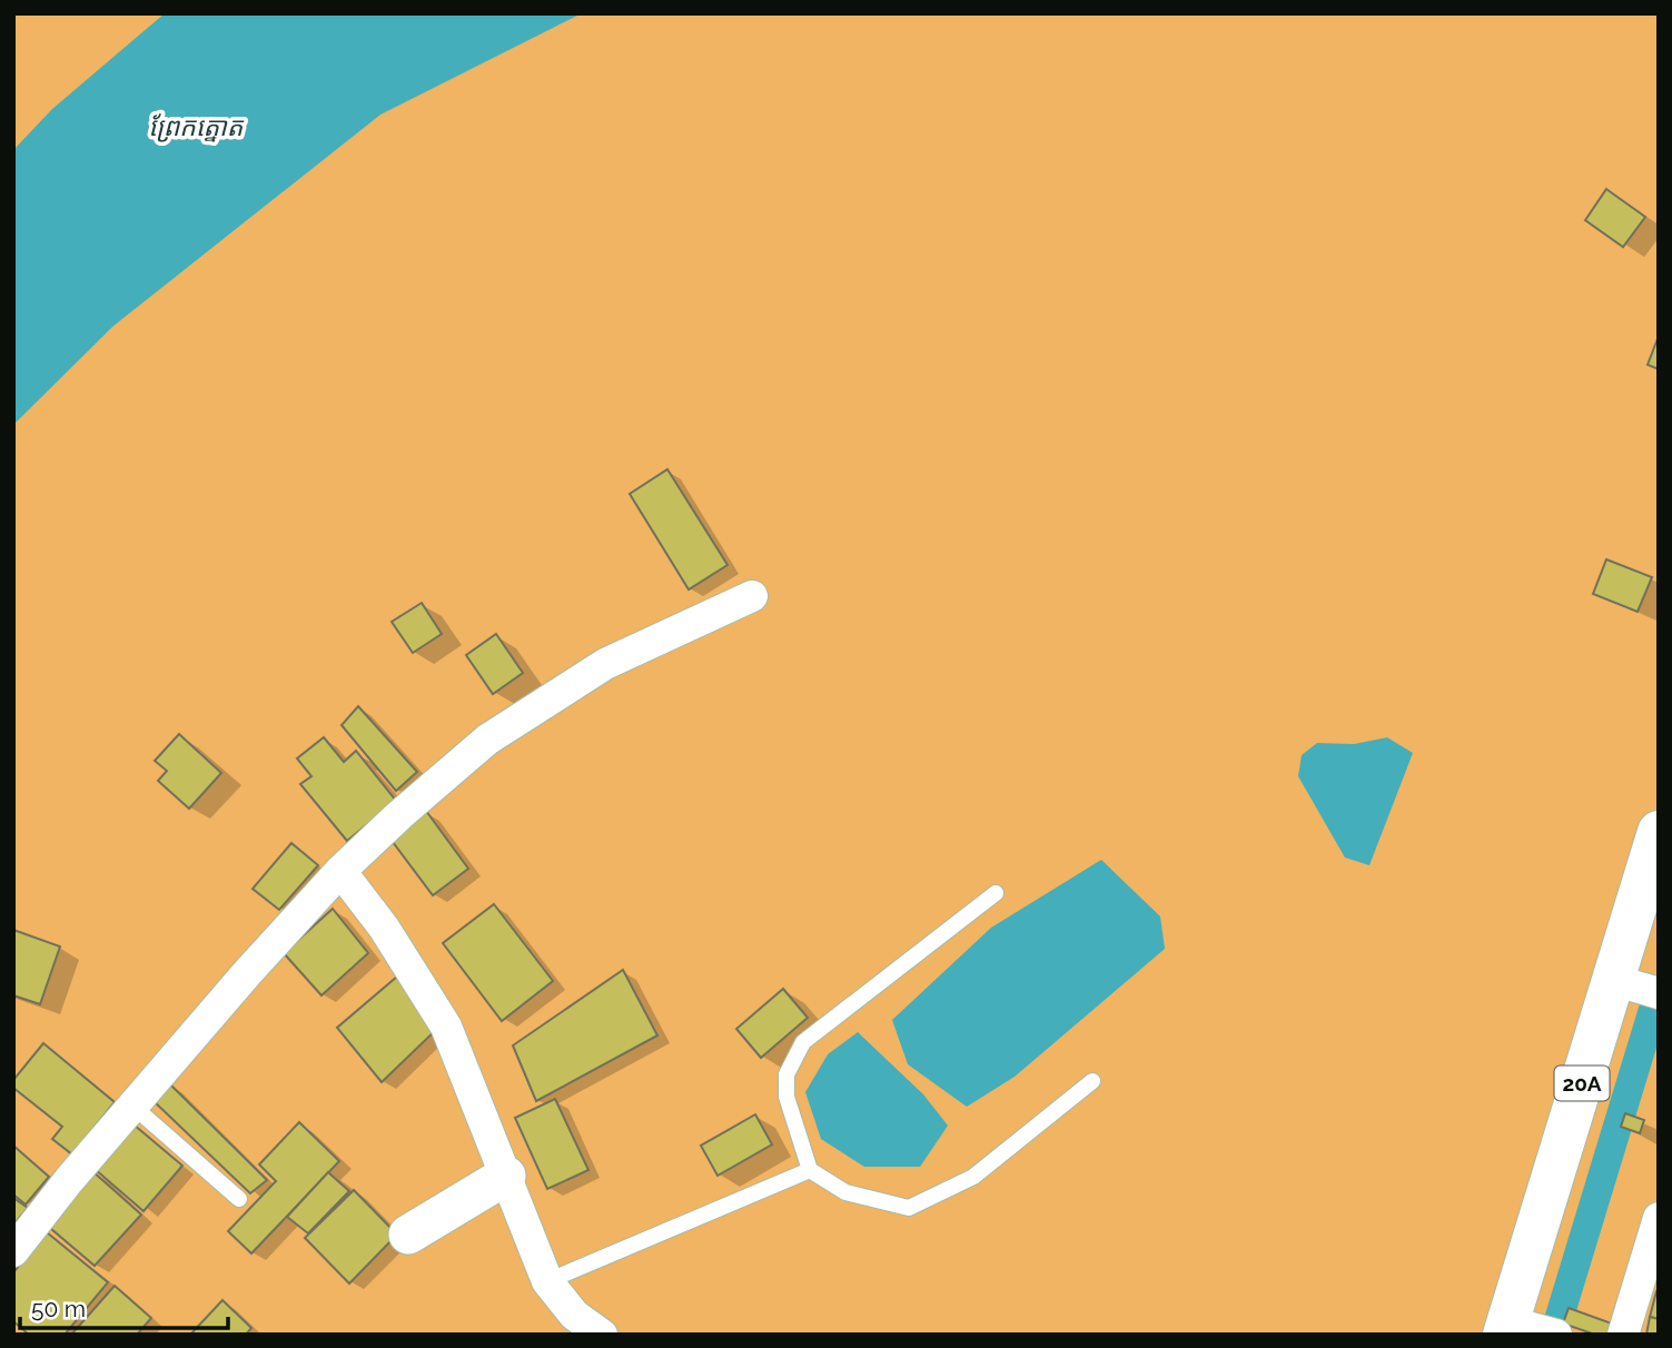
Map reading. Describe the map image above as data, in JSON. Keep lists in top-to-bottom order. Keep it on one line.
{"streets":{"main road":["20A"]},"water":["ព្រែកត្នោត"],"scale_bar":"50 m"}
